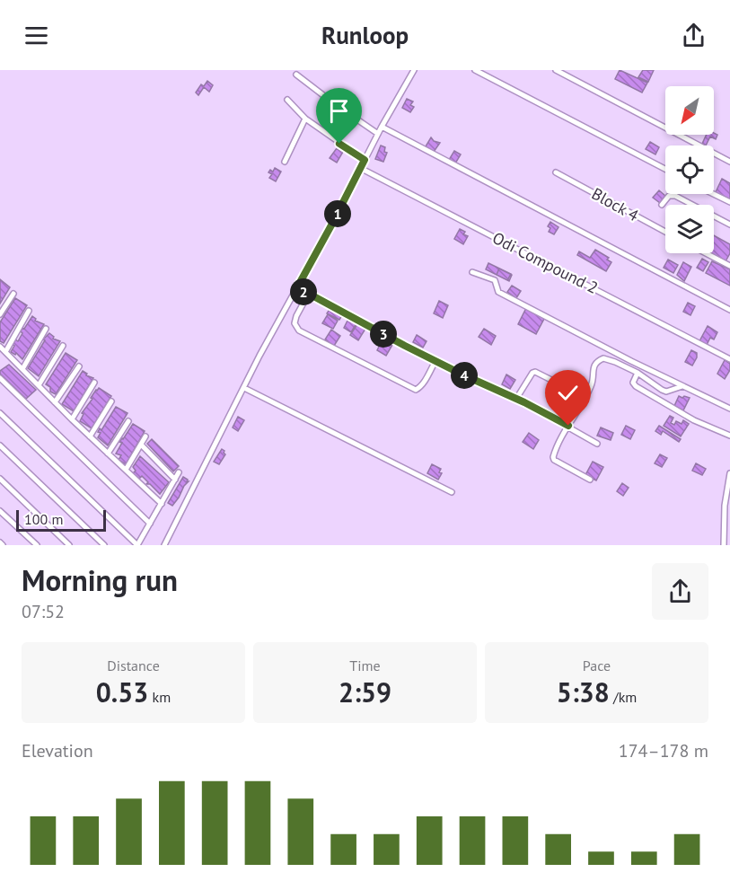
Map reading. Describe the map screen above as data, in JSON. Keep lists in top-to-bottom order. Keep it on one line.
{"streets":{"street":["Block 4","Odi Compound 2"]},"scale_bar":"100 m","north":"bottom left","page":{"header":"Runloop","pins":["1","2","3","4"],"scale":"100 m","heading":["Morning run","07:52"],"stats":[["Distance","0.53 km"],["Time","2:59"],["Pace","5:38 /km"]],"chart":["Elevation","174–178 m"]}}
